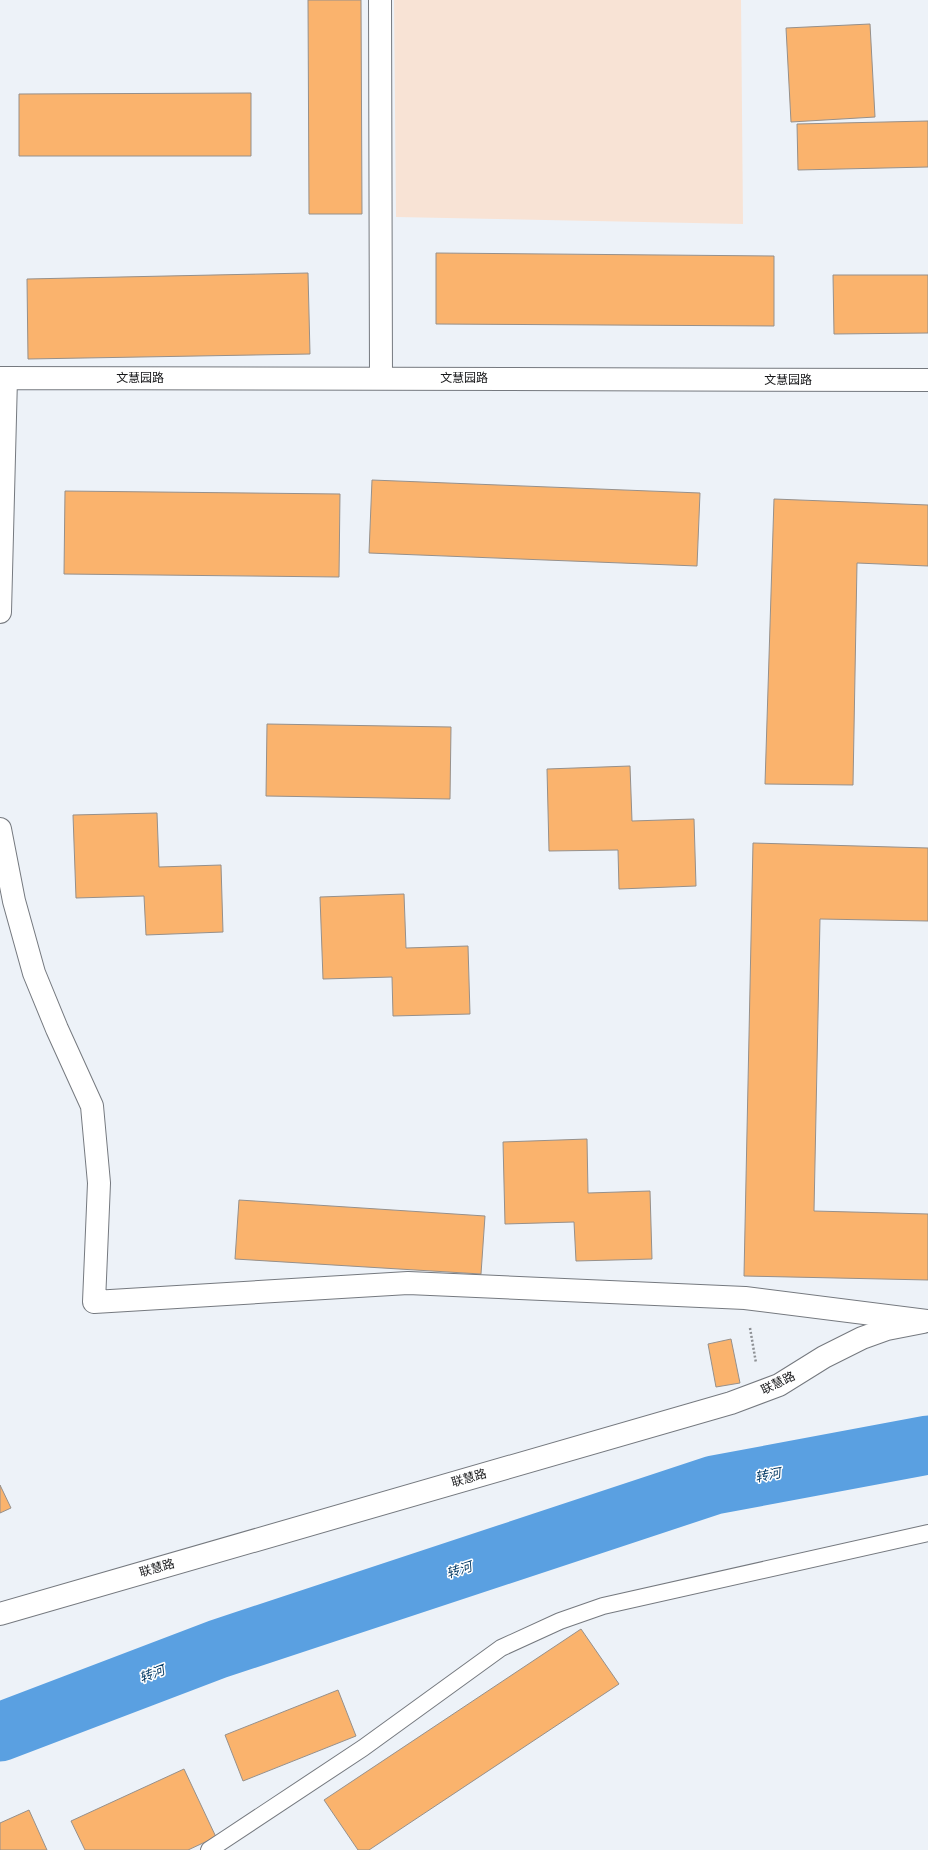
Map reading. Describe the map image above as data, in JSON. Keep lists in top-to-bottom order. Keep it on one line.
{"streets":{"street":["文慧园路","联慧路"]},"water":["转河"]}
